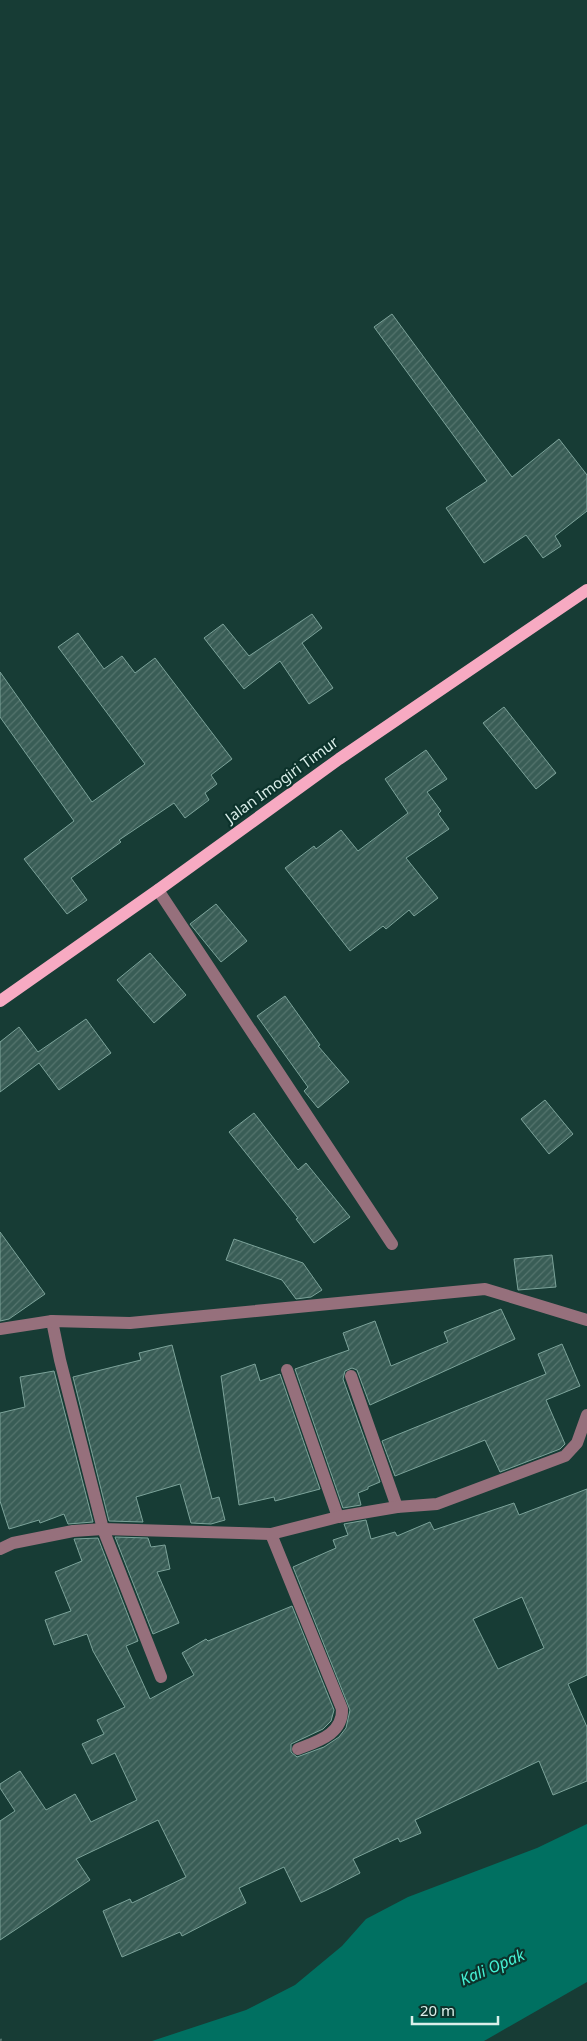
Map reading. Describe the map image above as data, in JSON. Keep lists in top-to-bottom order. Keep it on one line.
{"streets":{"main road":["Jalan Imogiri Timur"]},"water":["Kali Opak"],"scale_bar":"20 m"}
